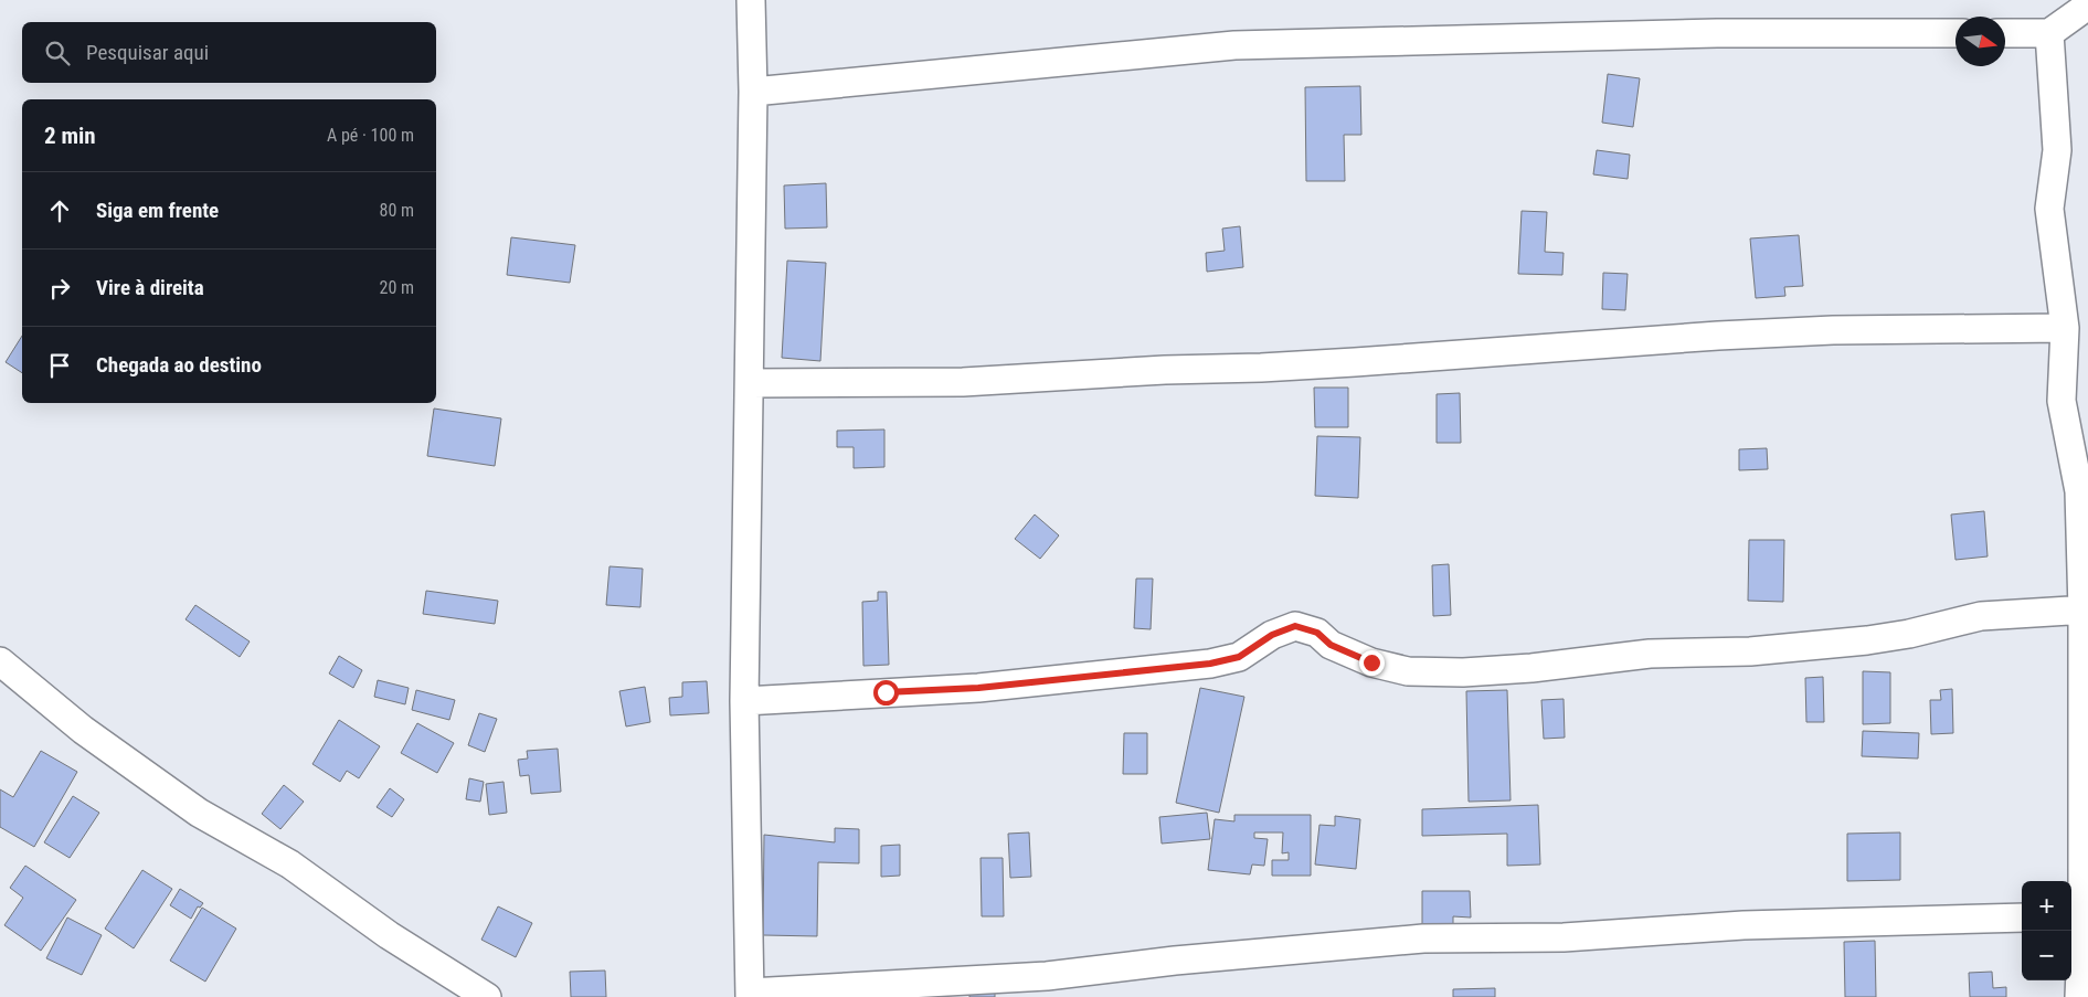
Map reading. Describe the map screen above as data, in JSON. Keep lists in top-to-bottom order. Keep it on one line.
{"north":"right","page":{"search":"Pesquisar aqui","heading":["2 min","A pé · 100 m"],"list":[["Siga em frente","80 m"],["Vire à direita","20 m"],"Chegada ao destino"],"map_buttons":["+","−"]}}
